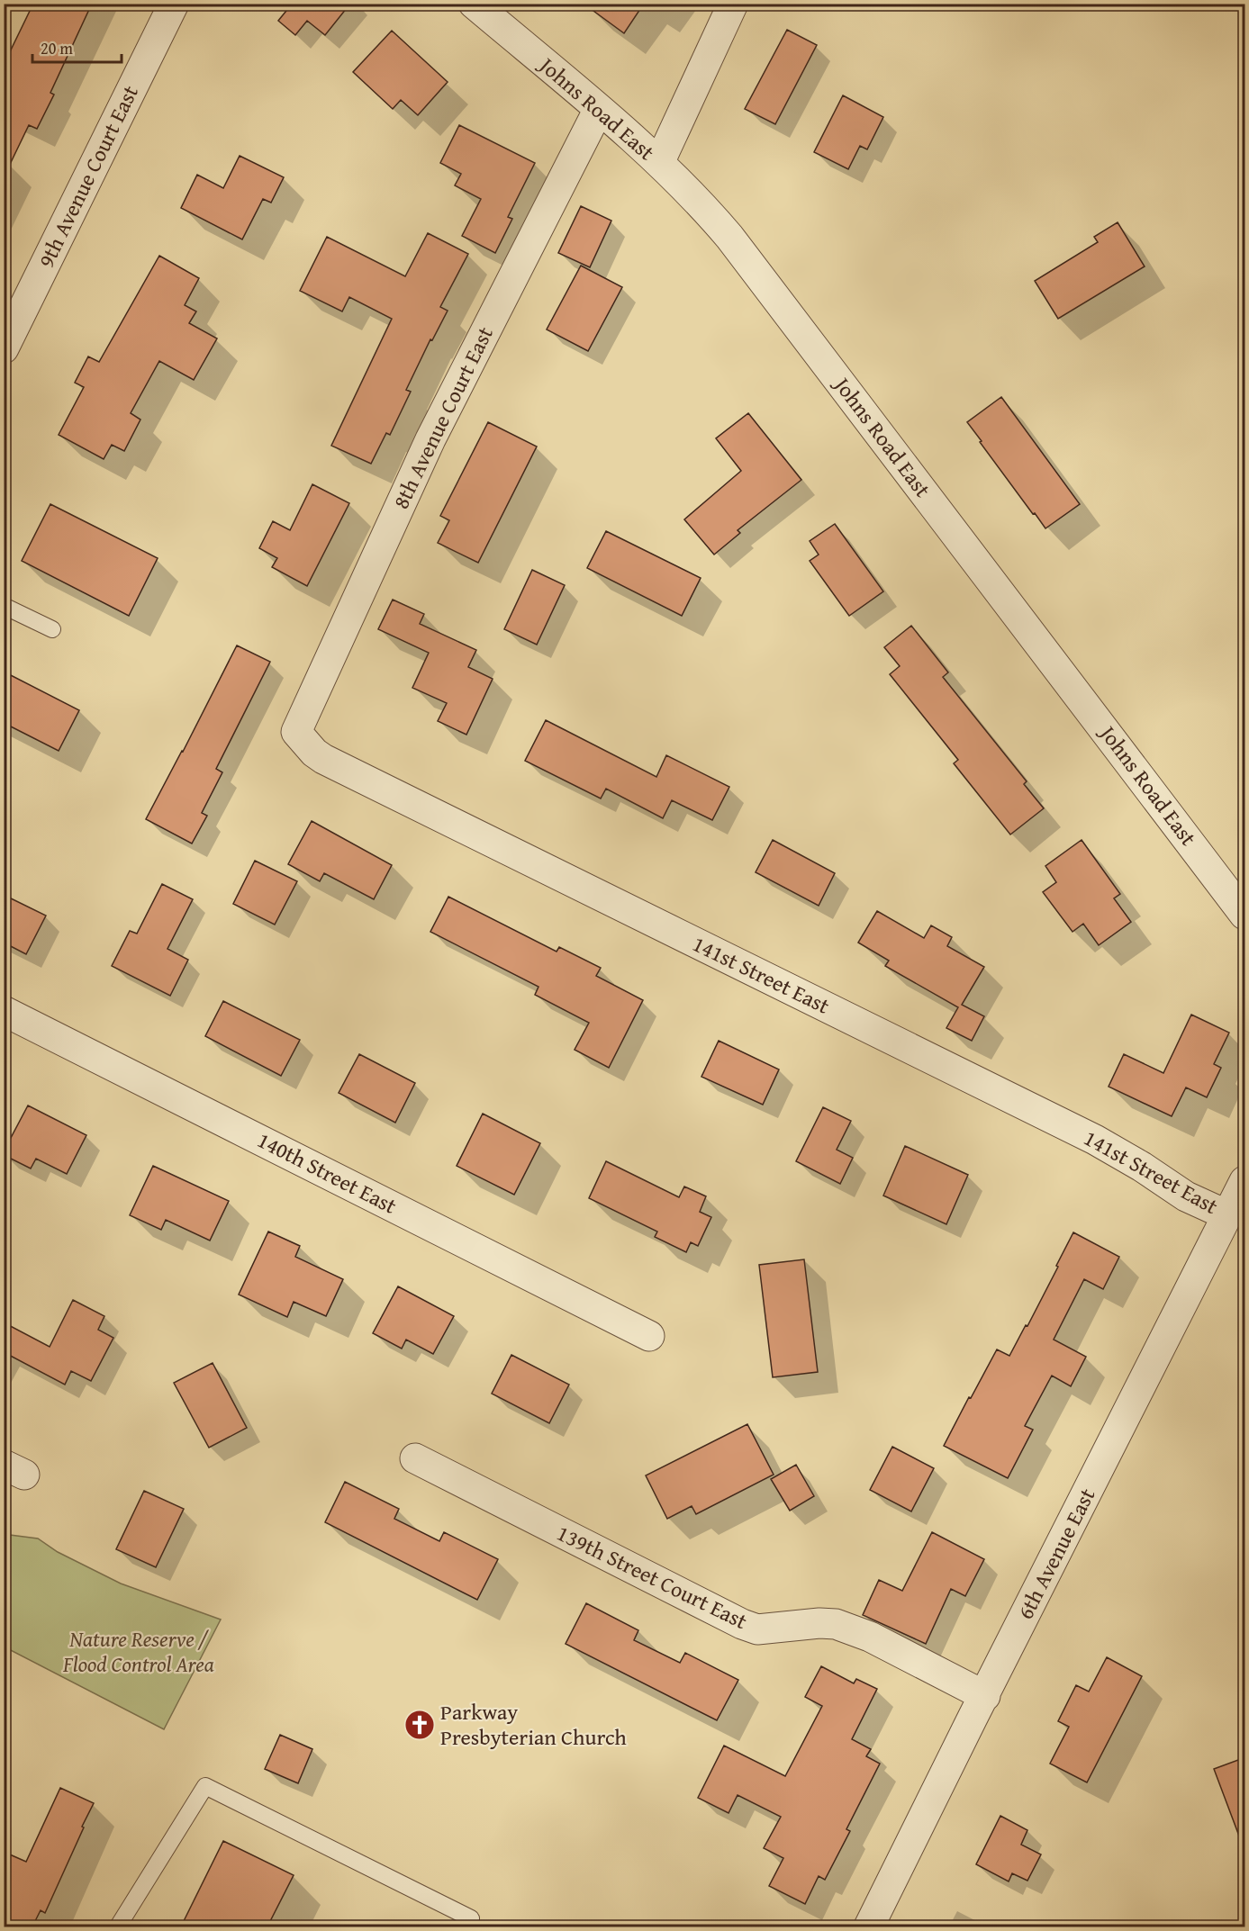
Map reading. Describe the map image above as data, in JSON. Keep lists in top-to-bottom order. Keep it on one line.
{"streets":{"street":["Johns Road East","9th Avenue Court East","8th Avenue Court East","141st Street East","140th Street East","6th Avenue East","139th Street Court East"]},"crossings":[["Johns Road East","8th Avenue Court East"],["8th Avenue Court East","141st Street East"],["141st Street East","6th Avenue East"],["6th Avenue East","139th Street Court East"]],"parks":["Nature Reserve / Flood Control Area"],"places":{"church":["Parkway Presbyterian Church"]},"scale_bar":"20 m"}
